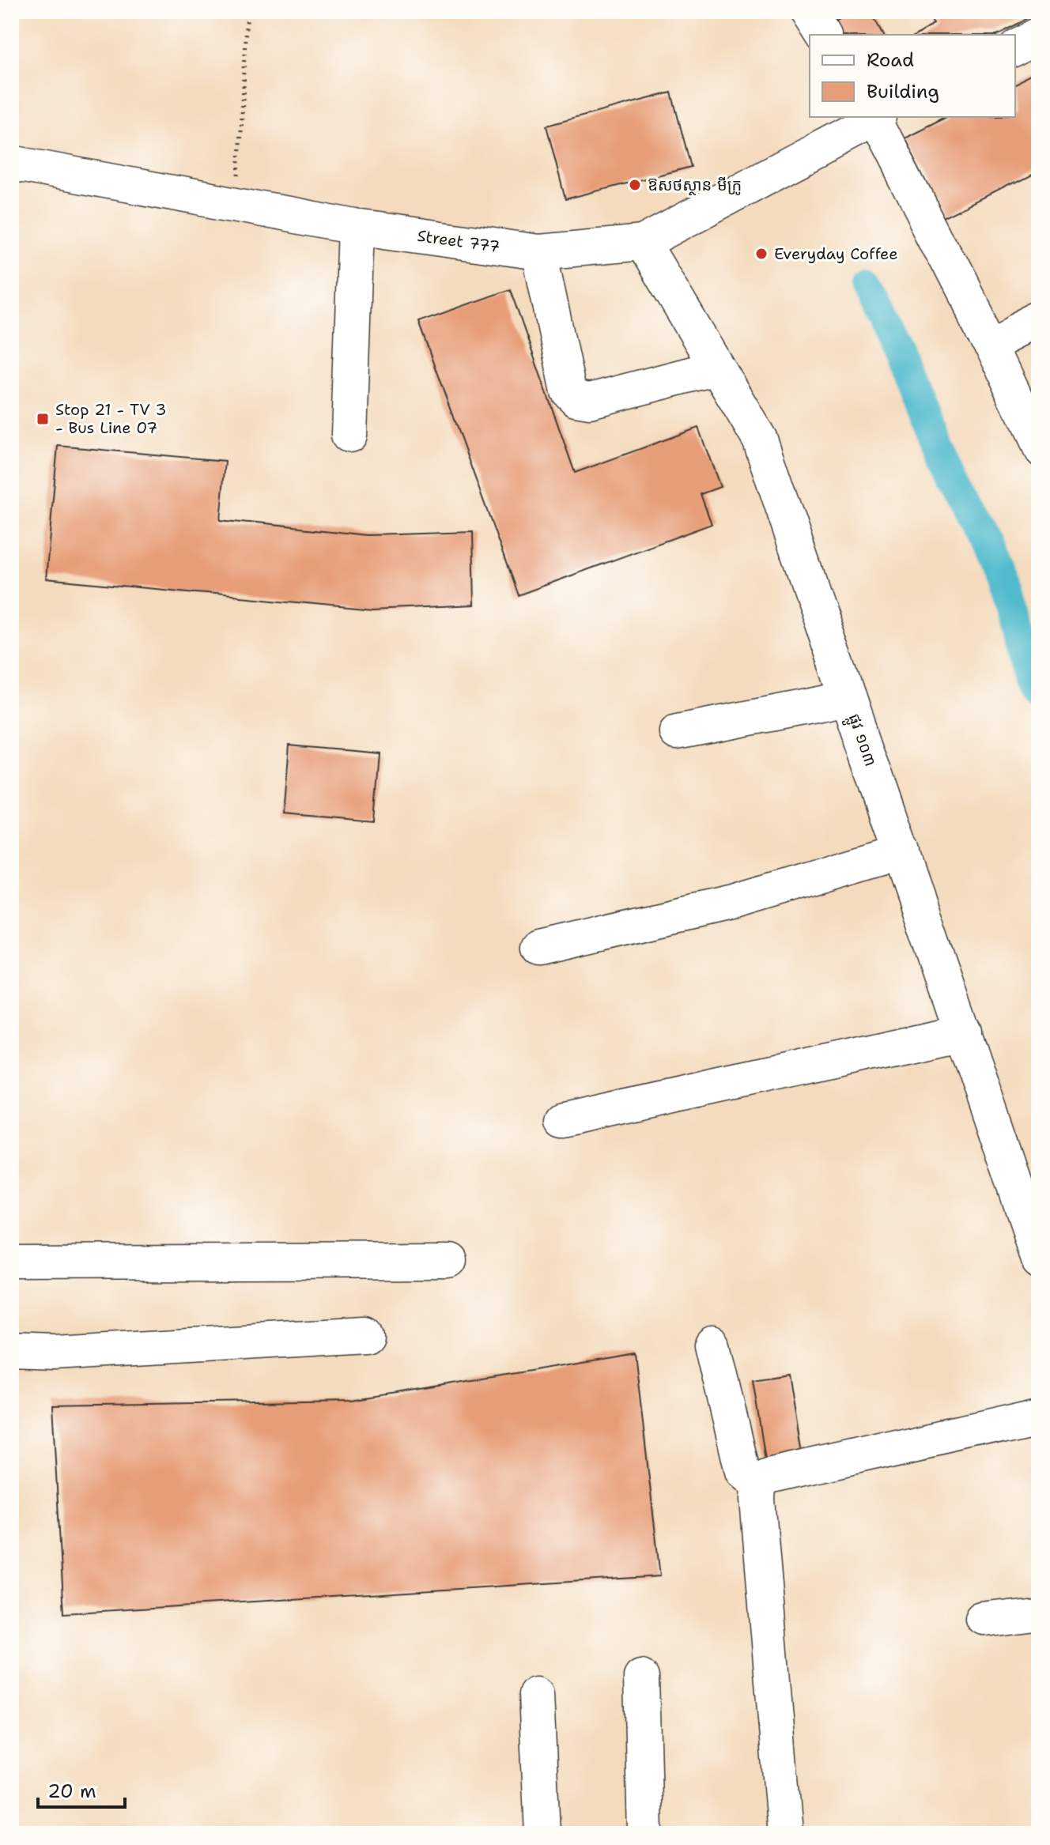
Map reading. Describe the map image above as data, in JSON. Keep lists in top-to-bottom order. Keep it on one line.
{"streets":{"street":["Street 777","ផ្លូវ ១០៣"]},"crossings":[["Street 777","ផ្លូវ ១០៣"]],"places":{"other":["ឱសថស្ថាន មីក្រូ","Everyday Coffee"],"transit":["Stop 21 - TV 3 - Bus Line 07"]},"legend":["Road","Building"],"scale_bar":"20 m"}
